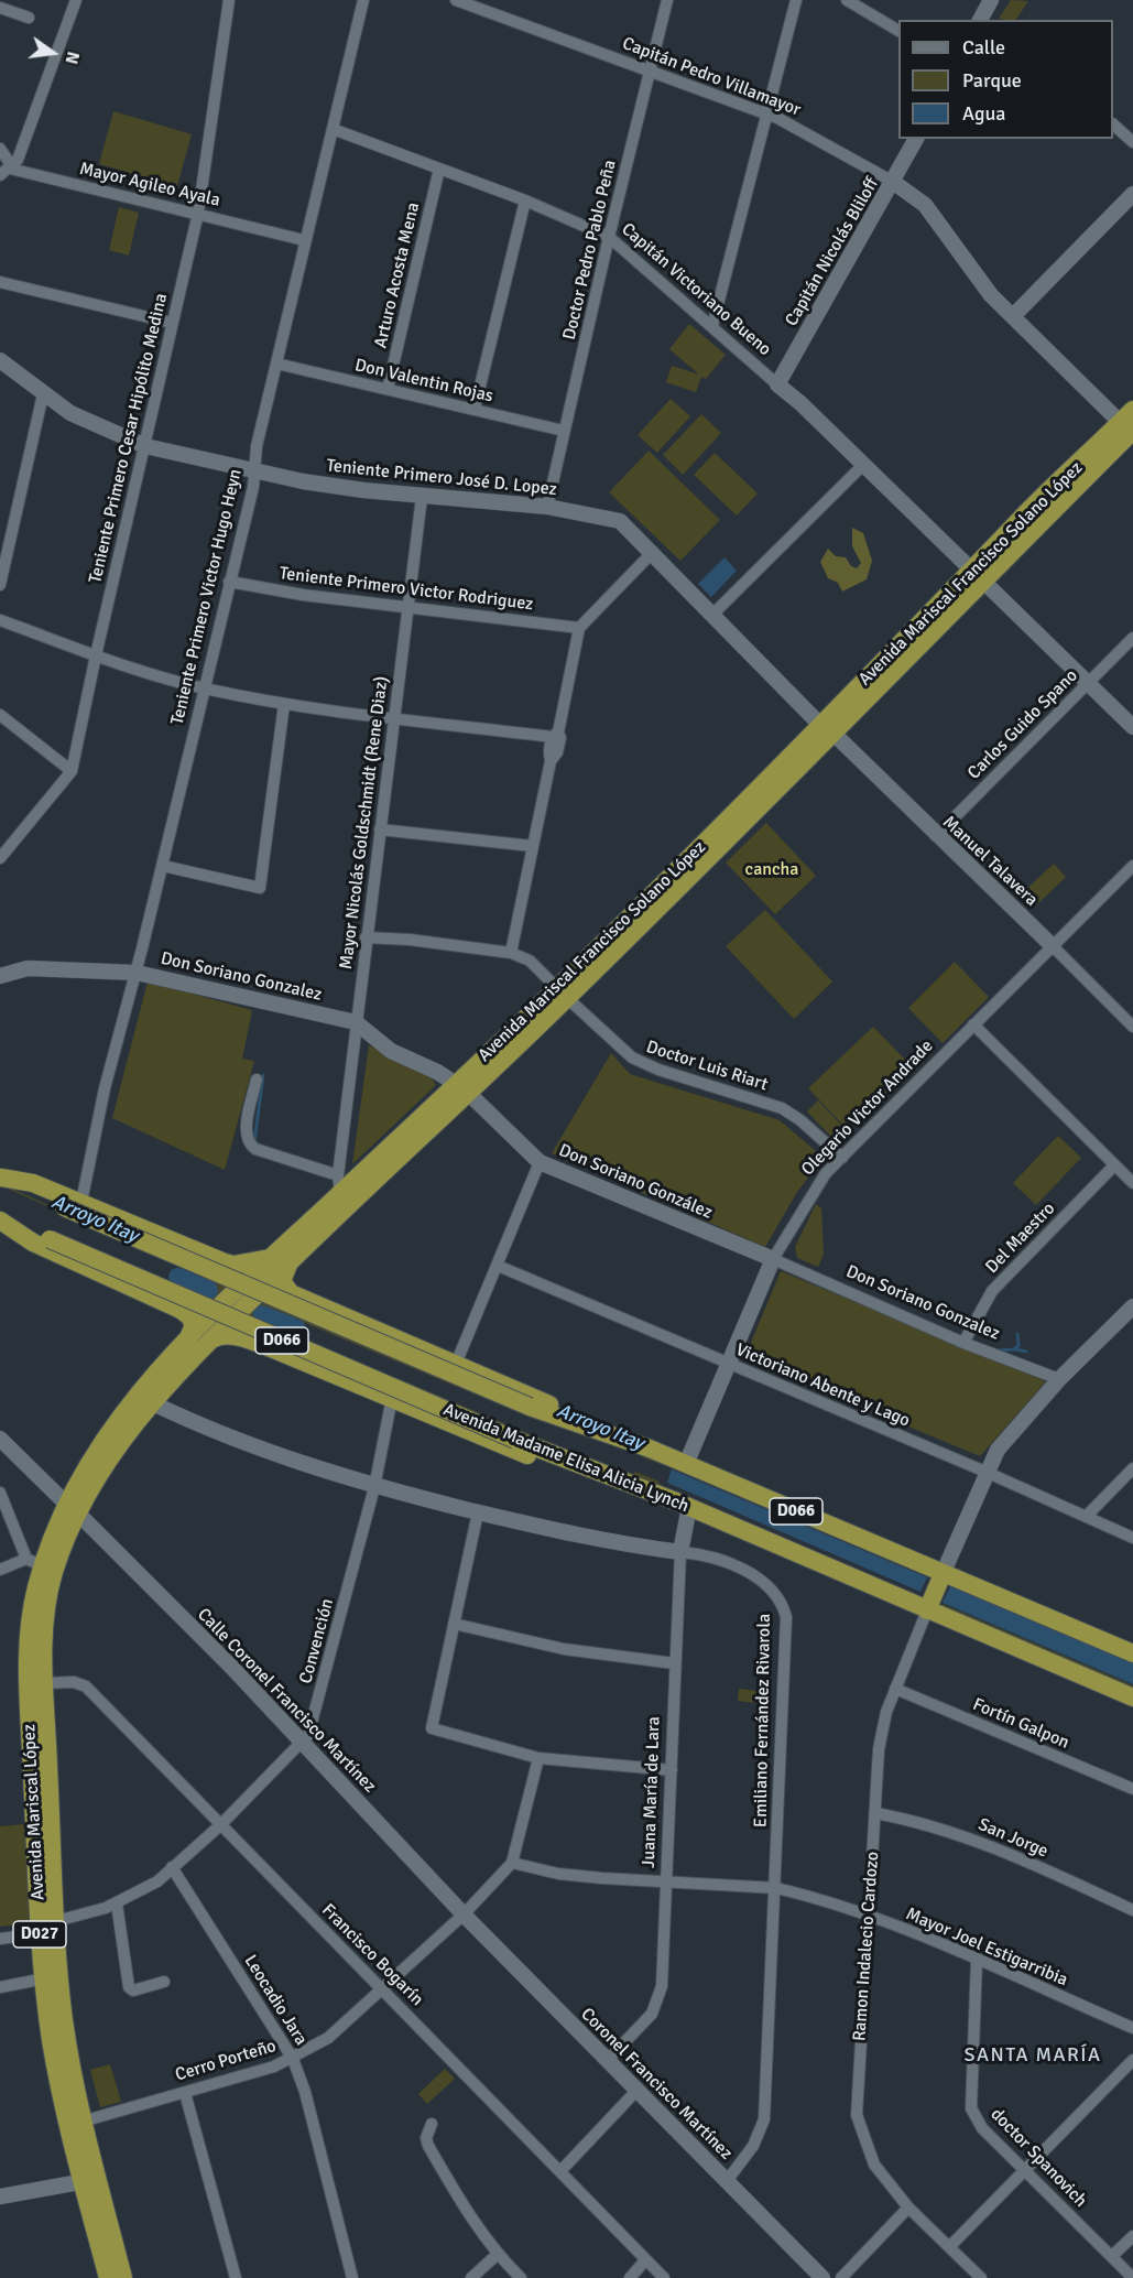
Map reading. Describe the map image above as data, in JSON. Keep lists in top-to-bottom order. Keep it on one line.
{"streets":{"highway":["Avenida Mariscal Francisco Solano López","D066","Avenida Madame Elisa Alicia Lynch","Avenida Mariscal López","D027","Ramon Indalecio Cardozo"],"street":["Capitán Pedro Villamayor","Mayor Agileo Ayala","Doctor Pedro Pablo Peña","Capitán Nicolás Bliloff","Arturo Acosta Mena","Capitán Victoriano Bueno","Don Valentin Rojas","Teniente Primero Cesar Hipólito Medina","Teniente Primero José D. Lopez","Teniente Primero Victor Rodriguez","Teniente Primero Victor Hugo Heyn","Carlos Guido Spano","Mayor Nicolás Goldschmidt (Rene Diaz)","Manuel Talavera","Don Soriano Gonzalez","Doctor Luis Riart","Olegario Victor Andrade","Don Soriano González","Del Maestro","Victoriano Abente y Lago","Convención","Calle Coronel Francisco Martínez","Emiliano Fernández Rivarola","Fortín Galpon","Juana María de Lara","San Jorge","Mayor Joel Estigarribia","Francisco Bogarín","Leocadio Jara","Cerro Porteño","Coronel Francisco Martínez","doctor Spanovich"]},"crossings":[["Capitán Pedro Villamayor","Doctor Pedro Pablo Peña"],["Capitán Pedro Villamayor","Capitán Nicolás Bliloff"],["Capitán Pedro Villamayor","Avenida Mariscal Francisco Solano López"],["Mayor Agileo Ayala","Teniente Primero Cesar Hipólito Medina"],["Mayor Agileo Ayala","Teniente Primero Victor Hugo Heyn"],["Doctor Pedro Pablo Peña","Capitán Victoriano Bueno"],["Doctor Pedro Pablo Peña","Don Valentin Rojas"],["Doctor Pedro Pablo Peña","Teniente Primero José D. Lopez"],["Capitán Nicolás Bliloff","Capitán Victoriano Bueno"],["Arturo Acosta Mena","Capitán Victoriano Bueno"],["Arturo Acosta Mena","Don Valentin Rojas"],["Capitán Victoriano Bueno","Avenida Mariscal Francisco Solano López"],["Capitán Victoriano Bueno","Teniente Primero Victor Hugo Heyn"],["Capitán Victoriano Bueno","Carlos Guido Spano"],["Don Valentin Rojas","Teniente Primero Victor Hugo Heyn"],["Teniente Primero Cesar Hipólito Medina","Teniente Primero José D. Lopez"],["Teniente Primero José D. Lopez","Avenida Mariscal Francisco Solano López"],["Teniente Primero José D. Lopez","Teniente Primero Victor Hugo Heyn"],["Teniente Primero José D. Lopez","Mayor Nicolás Goldschmidt (Rene Diaz)"],["Teniente Primero José D. Lopez","Manuel Talavera"],["Avenida Mariscal Francisco Solano López","Mayor Nicolás Goldschmidt (Rene Diaz)"],["Avenida Mariscal Francisco Solano López","Manuel Talavera"],["Avenida Mariscal Francisco Solano López","Don Soriano Gonzalez"],["Avenida Mariscal Francisco Solano López","Doctor Luis Riart"],["Avenida Mariscal Francisco Solano López","Don Soriano González"],["Avenida Mariscal Francisco Solano López","Calle Coronel Francisco Martínez"],["Avenida Mariscal Francisco Solano López","Emiliano Fernández Rivarola"],["Avenida Mariscal Francisco Solano López","Avenida Mariscal López"],["Teniente Primero Victor Rodriguez","Teniente Primero Victor Hugo Heyn"],["Teniente Primero Victor Rodriguez","Mayor Nicolás Goldschmidt (Rene Diaz)"],["Teniente Primero Victor Hugo Heyn","Don Soriano Gonzalez"],["Teniente Primero Victor Hugo Heyn","Avenida Madame Elisa Alicia Lynch"],["Carlos Guido Spano","Manuel Talavera"],["Mayor Nicolás Goldschmidt (Rene Diaz)","Don Soriano Gonzalez"],["Manuel Talavera","Olegario Victor Andrade"],["Don Soriano Gonzalez","Olegario Victor Andrade"],["Don Soriano Gonzalez","Don Soriano González"],["Don Soriano Gonzalez","Del Maestro"],["Doctor Luis Riart","Olegario Victor Andrade"],["Olegario Victor Andrade","Don Soriano González"],["Olegario Victor Andrade","Victoriano Abente y Lago"],["Olegario Victor Andrade","Avenida Madame Elisa Alicia Lynch"],["Avenida Madame Elisa Alicia Lynch","Juana María de Lara"],["Avenida Madame Elisa Alicia Lynch","Ramon Indalecio Cardozo"],["Convención","Calle Coronel Francisco Martínez"],["Convención","Emiliano Fernández Rivarola"],["Convención","Avenida Mariscal López"],["Convención","Francisco Bogarín"],["Convención","Leocadio Jara"],["Calle Coronel Francisco Martínez","Avenida Mariscal López"],["Calle Coronel Francisco Martínez","Cerro Porteño"],["Calle Coronel Francisco Martínez","Coronel Francisco Martínez"],["Emiliano Fernández Rivarola","Juana María de Lara"],["Emiliano Fernández Rivarola","Mayor Joel Estigarribia"],["Emiliano Fernández Rivarola","Coronel Francisco Martínez"],["Fortín Galpon","Ramon Indalecio Cardozo"],["Juana María de Lara","Mayor Joel Estigarribia"],["Juana María de Lara","Coronel Francisco Martínez"],["Avenida Mariscal López","Francisco Bogarín"],["Avenida Mariscal López","Cerro Porteño"],["San Jorge","Ramon Indalecio Cardozo"],["Ramon Indalecio Cardozo","Mayor Joel Estigarribia"],["Mayor Joel Estigarribia","Cerro Porteño"],["Mayor Joel Estigarribia","doctor Spanovich"],["Francisco Bogarín","Cerro Porteño"],["Leocadio Jara","Cerro Porteño"],["Cerro Porteño","Coronel Francisco Martínez"]],"districts":["SANTA MARÍA"],"water":["Arroyo Itay"],"parks":["cancha"],"legend":["Calle","Parque","Agua"],"north":"right"}
